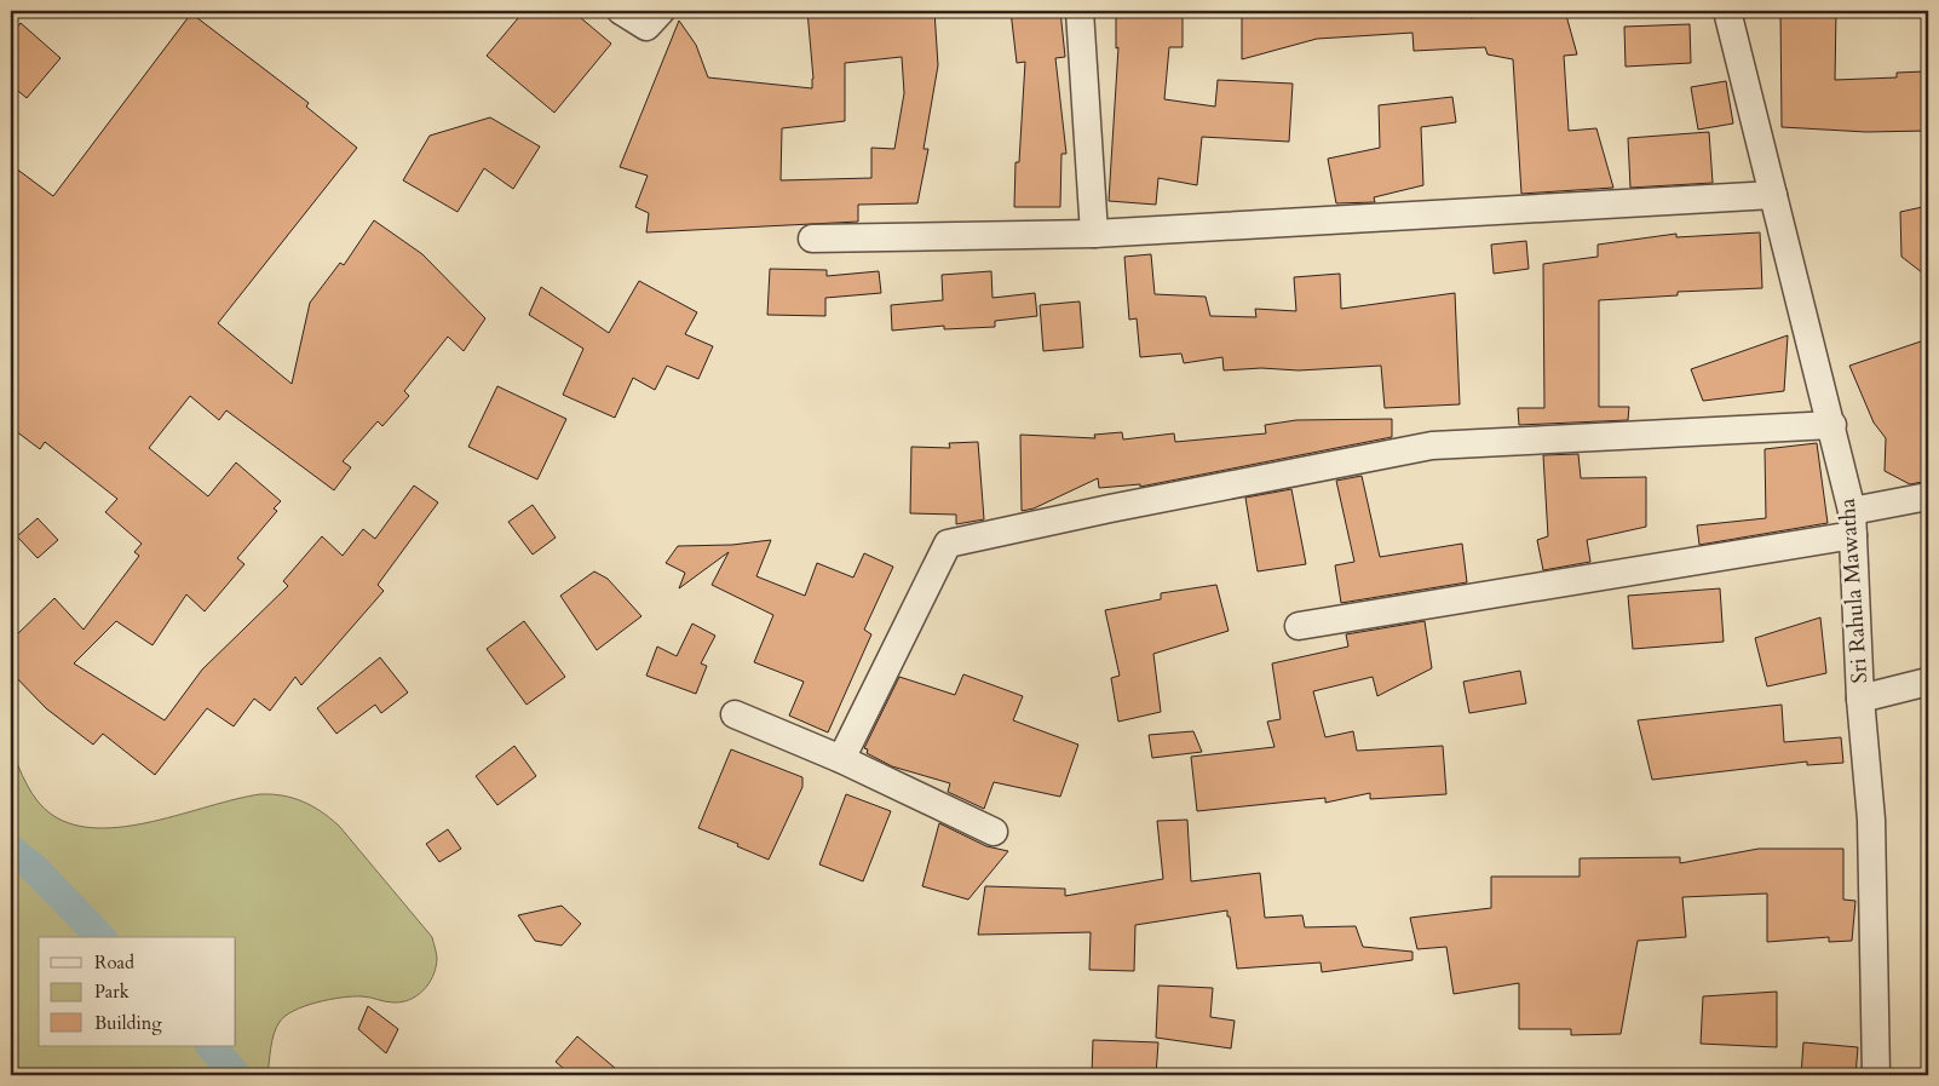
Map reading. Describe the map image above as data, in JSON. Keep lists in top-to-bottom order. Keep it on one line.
{"streets":{"street":["Sri Rahula Mawatha"]},"legend":["Road","Park","Building"]}
